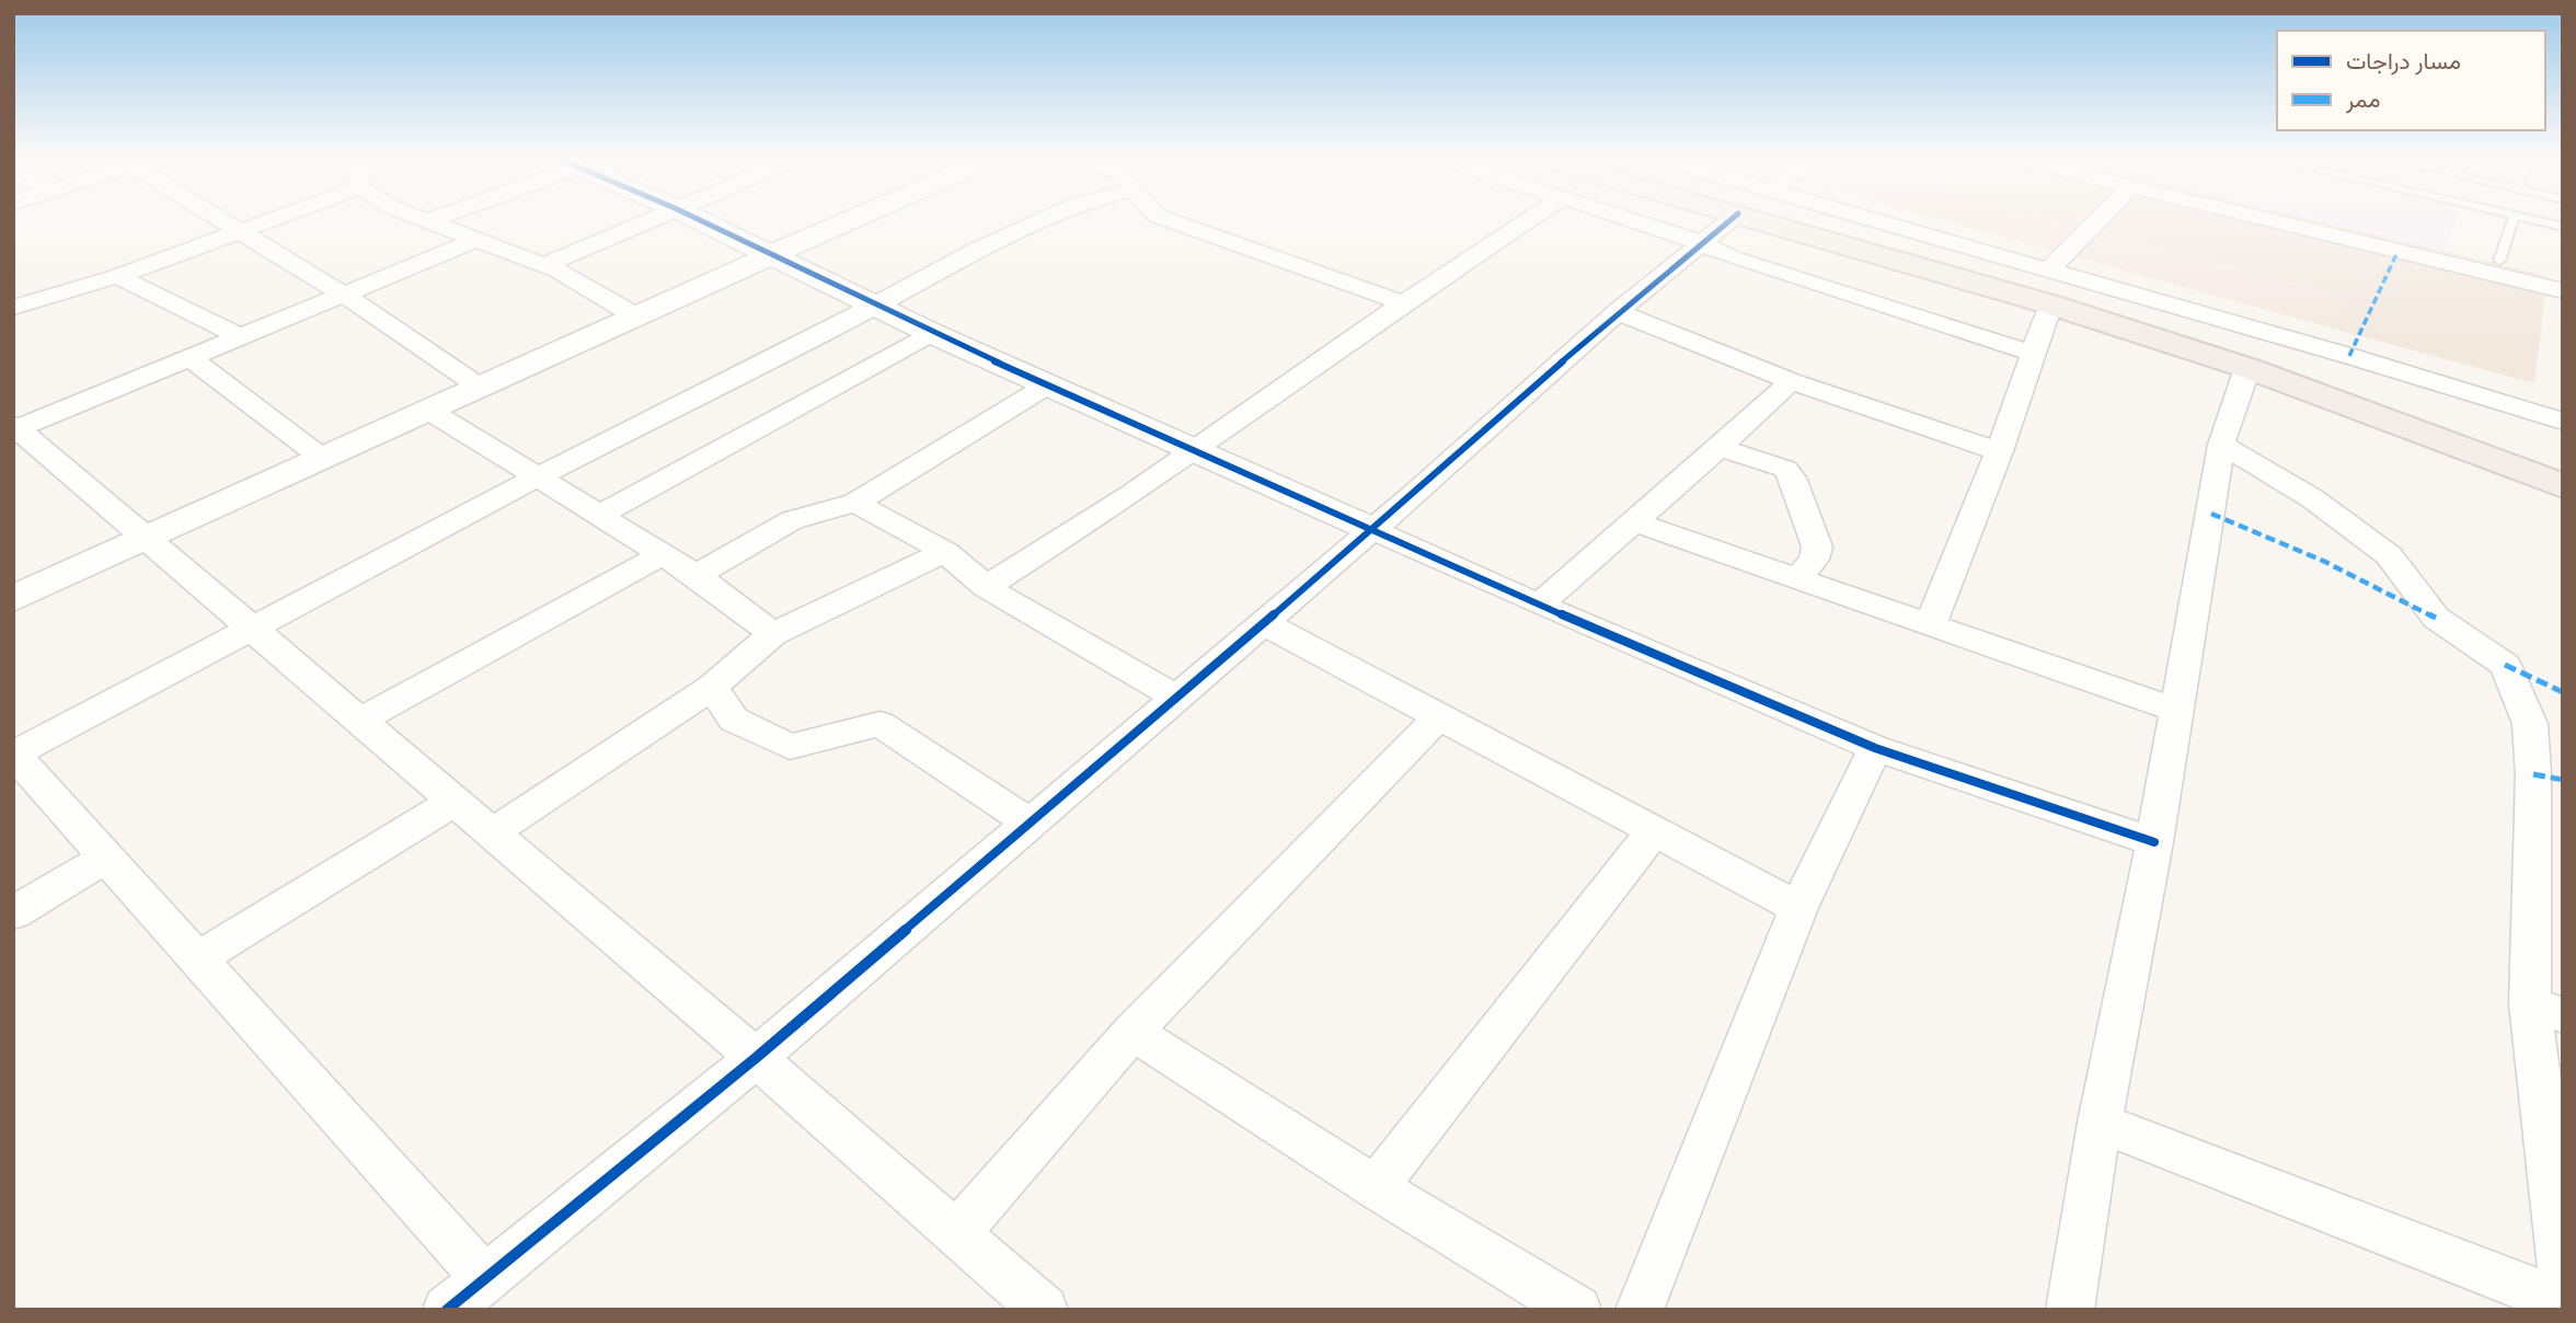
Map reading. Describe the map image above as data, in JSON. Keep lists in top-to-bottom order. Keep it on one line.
{"legend":["مسار دراجات","ممر"]}
